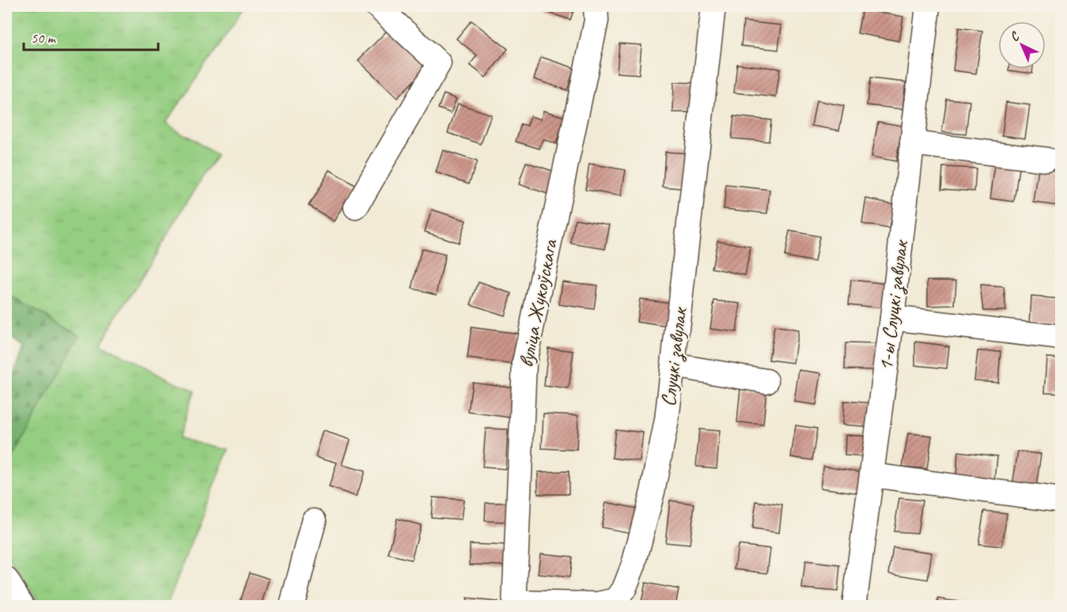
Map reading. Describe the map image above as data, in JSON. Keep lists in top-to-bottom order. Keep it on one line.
{"streets":{"street":["вуліца Жукоўскага","1-ы Слуцкі завулак","Слуцкі завулак"]},"crossings":[["вуліца Жукоўскага","Слуцкі завулак"]],"scale_bar":"50 m","north":"top left"}
